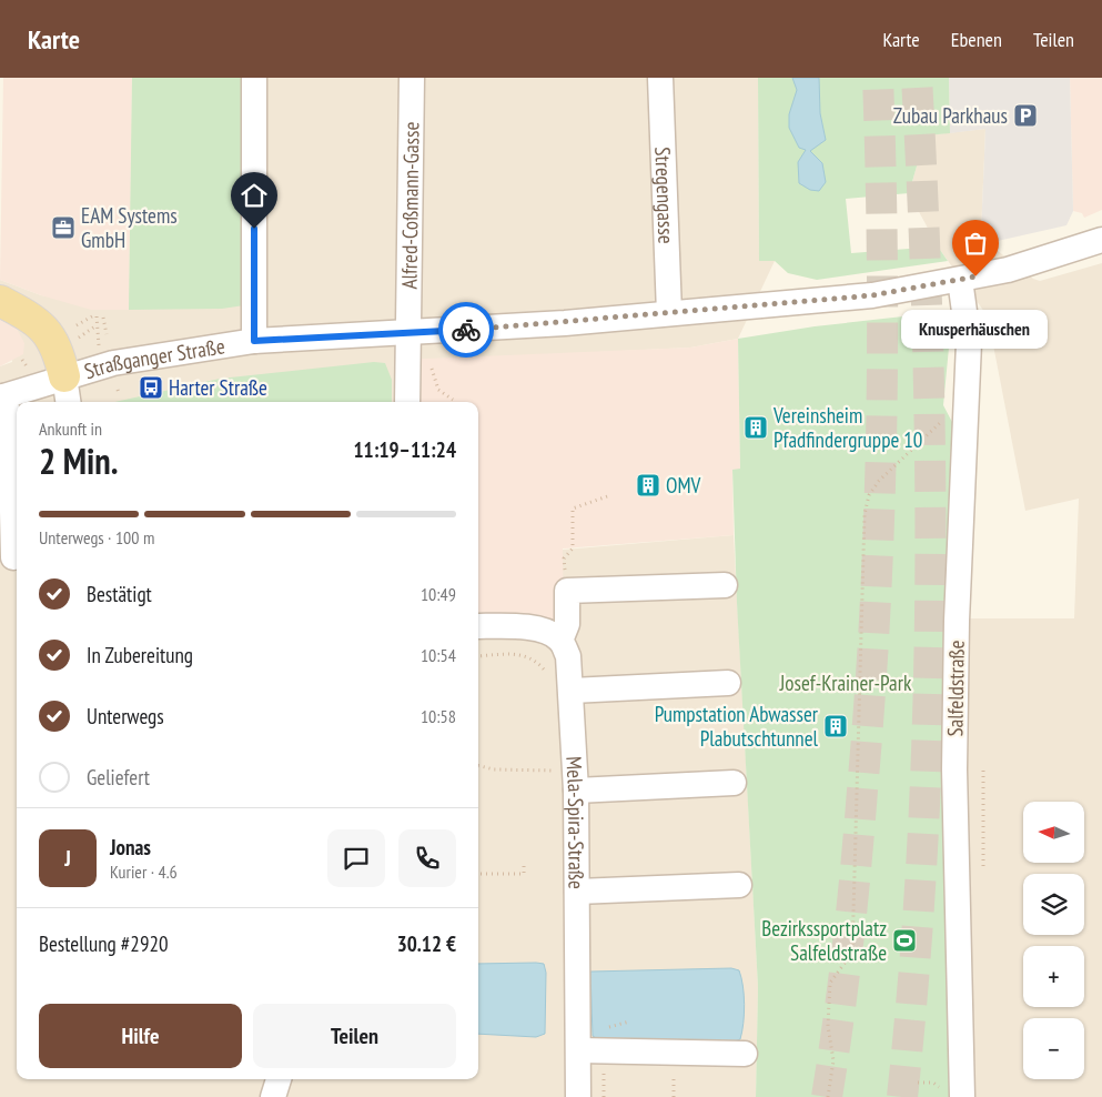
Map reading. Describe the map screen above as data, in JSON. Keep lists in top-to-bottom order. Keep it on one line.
{"streets":{"street":["Stregengasse","Alfred-Coßmann-Gasse","Straßganger Straße","Salfeldstraße","Mela-Spira-Straße"]},"crossings":[["Stregengasse","Straßganger Straße"],["Alfred-Coßmann-Gasse","Straßganger Straße"],["Straßganger Straße","Salfeldstraße"]],"parks":["Josef-Krainer-Park"],"places":{"parking":["Zubau Parkhaus"],"office":["EAM Systems GmbH"],"other":["Knusperhäuschen"],"bus stop":["Harter Straße"],"building":["Vereinsheim Pfadfindergruppe 10","OMV","Pumpstation Abwasser Plabutschtunnel"],"sports":["Bezirkssportplatz Salfeldstraße"]},"north":"left","page":{"header":"Karte","nav":["Karte","Ebenen","Teilen"],"bubble":"Knusperhäuschen","heading":["2 Min.","Ankunft in","11:19–11:24"],"panel":["Jonas","Kurier · 4.6","Bestellung #2920","30.12 €"],"bar":"Unterwegs · 100 m","list":[["Bestätigt","10:49"],["In Zubereitung","10:54"],["Unterwegs","10:58"],"Geliefert"],"map_buttons":["+","−"],"round":"J","buttons":["Hilfe","Teilen"]}}
